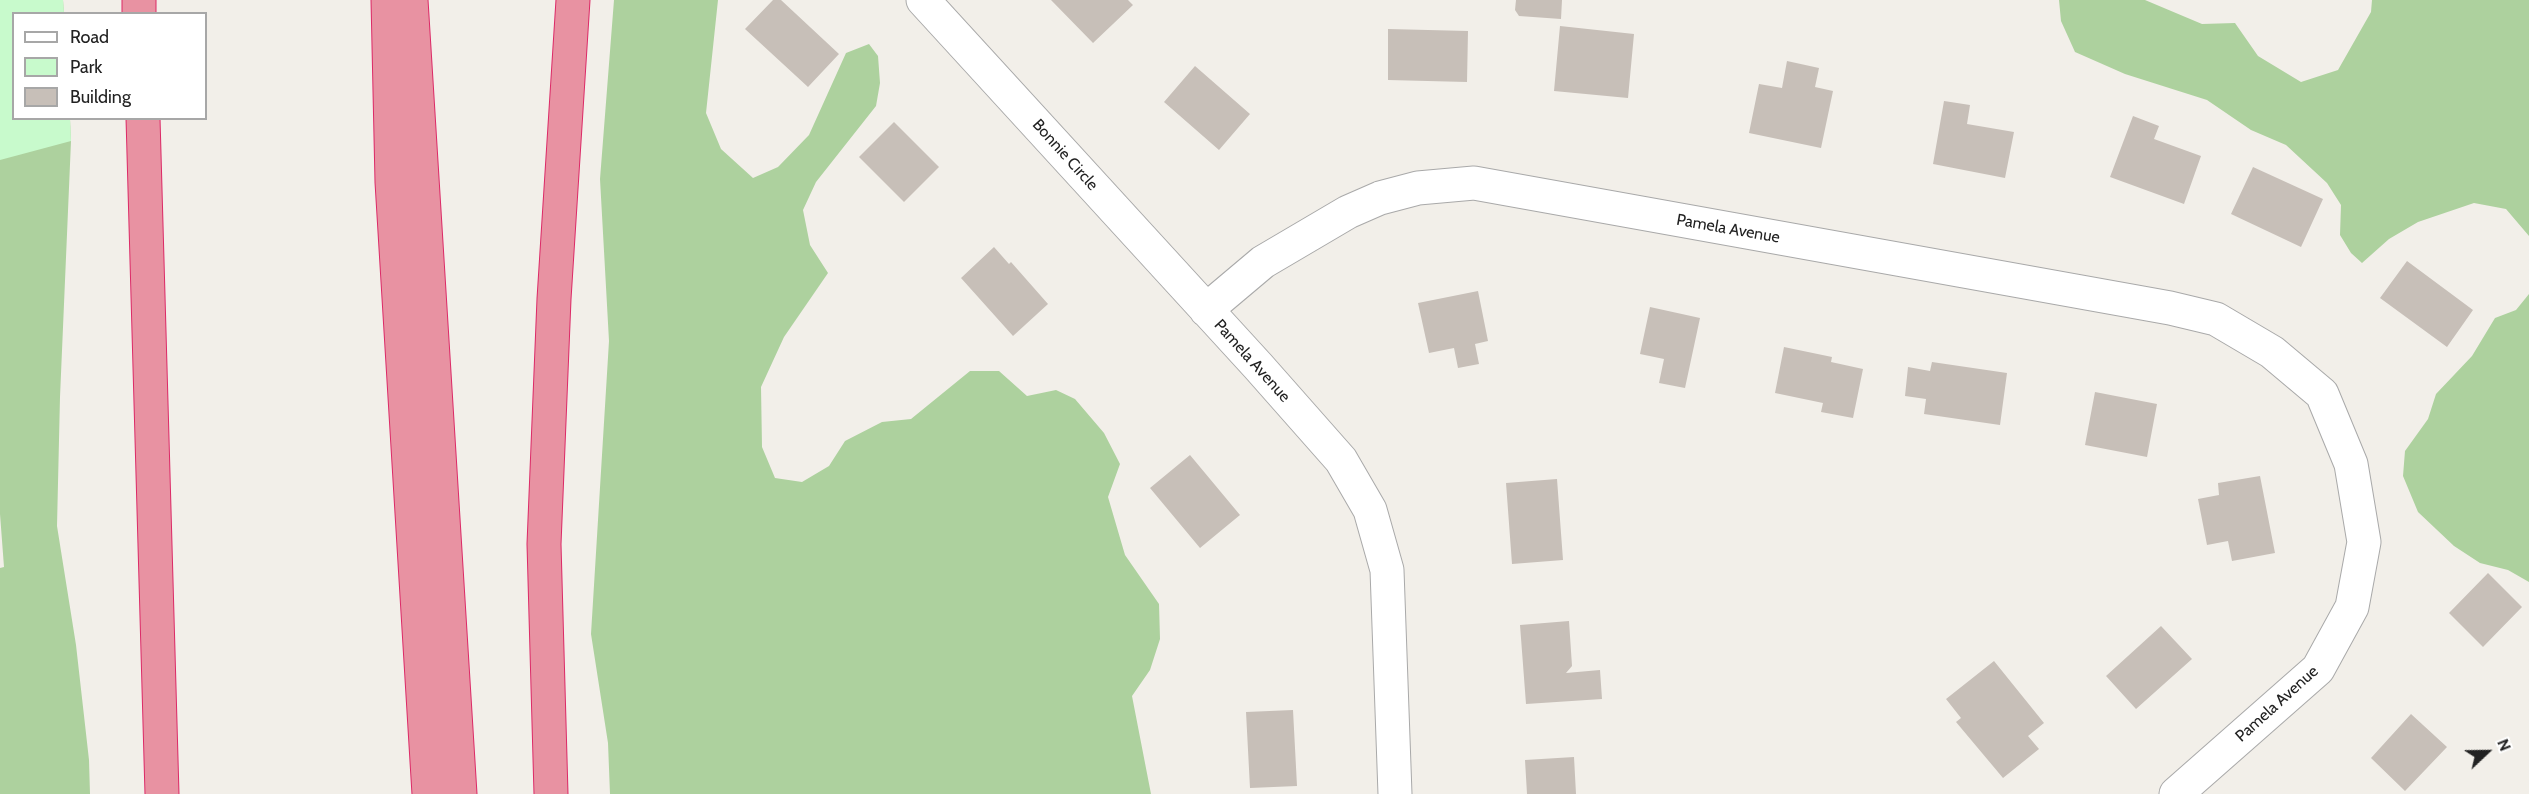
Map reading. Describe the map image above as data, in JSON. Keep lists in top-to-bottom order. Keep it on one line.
{"streets":{"street":["Bonnie Circle","Pamela Avenue"]},"crossings":[["Bonnie Circle","Pamela Avenue"]],"legend":["Road","Park","Building"],"north":"right"}
